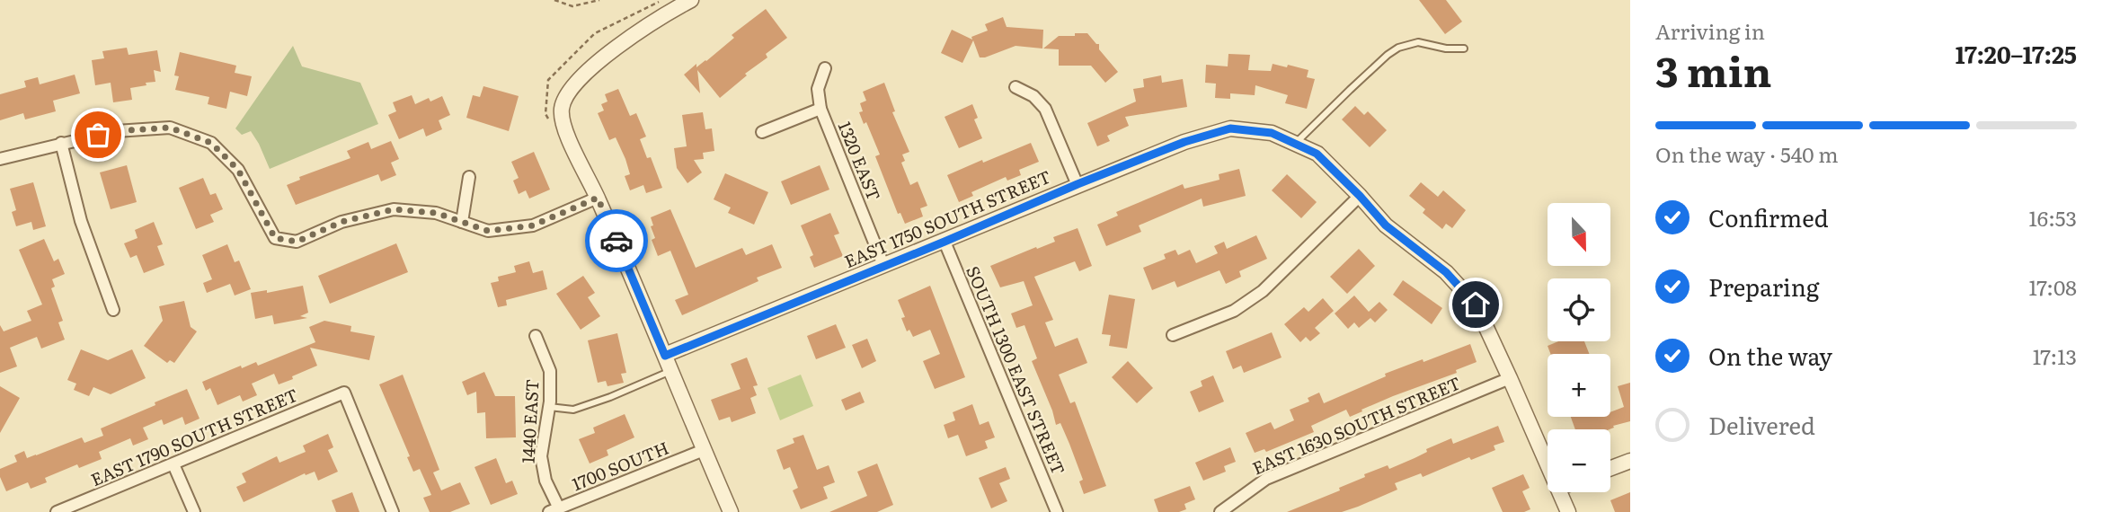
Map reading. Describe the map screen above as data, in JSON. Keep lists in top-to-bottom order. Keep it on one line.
{"streets":{"street":["1320 EAST","EAST 1750 SOUTH STREET","SOUTH 1300 EAST STREET","1440 EAST","EAST 1630 SOUTH STREET","EAST 1790 SOUTH STREET","1700 SOUTH"]},"crossings":[["1320 EAST","EAST 1750 SOUTH STREET"],["EAST 1750 SOUTH STREET","SOUTH 1300 EAST STREET"],["EAST 1750 SOUTH STREET","EAST 1630 SOUTH STREET"],["1440 EAST","1700 SOUTH"]],"north":"bottom","page":{"heading":["3 min","Arriving in","17:20–17:25"],"bar":"On the way · 540 m","list":[["Confirmed","16:53"],["Preparing","17:08"],["On the way","17:13"],"Delivered"],"map_buttons":["+","−"]}}
